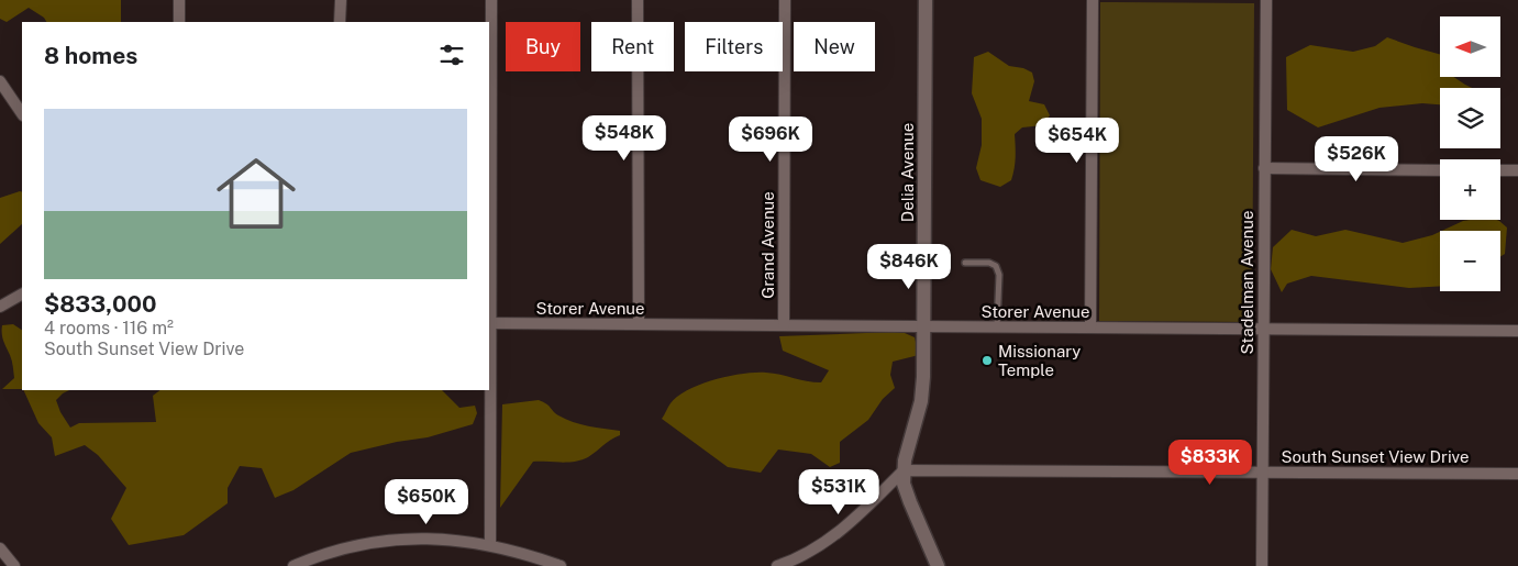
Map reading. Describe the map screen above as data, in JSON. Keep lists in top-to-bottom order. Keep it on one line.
{"streets":{"street":["Delia Avenue","Grand Avenue","Stadelman Avenue","Storer Avenue","South Sunset View Drive"]},"crossings":[["Delia Avenue","Storer Avenue"],["Delia Avenue","South Sunset View Drive"],["Grand Avenue","Storer Avenue"],["Stadelman Avenue","Storer Avenue"],["Stadelman Avenue","South Sunset View Drive"]],"places":["Missionary Temple"],"north":"left","page":{"map_buttons":["+","−"],"chip":["Buy","Rent","Filters","New"],"heading":"8 homes","list":[{"name":"$833,000","note":"4 rooms · 116 m² · South Sunset View Drive"}],"price":["$548K","$696K","$654K","$526K","$846K","$833K","$531K","$650K"]}}
